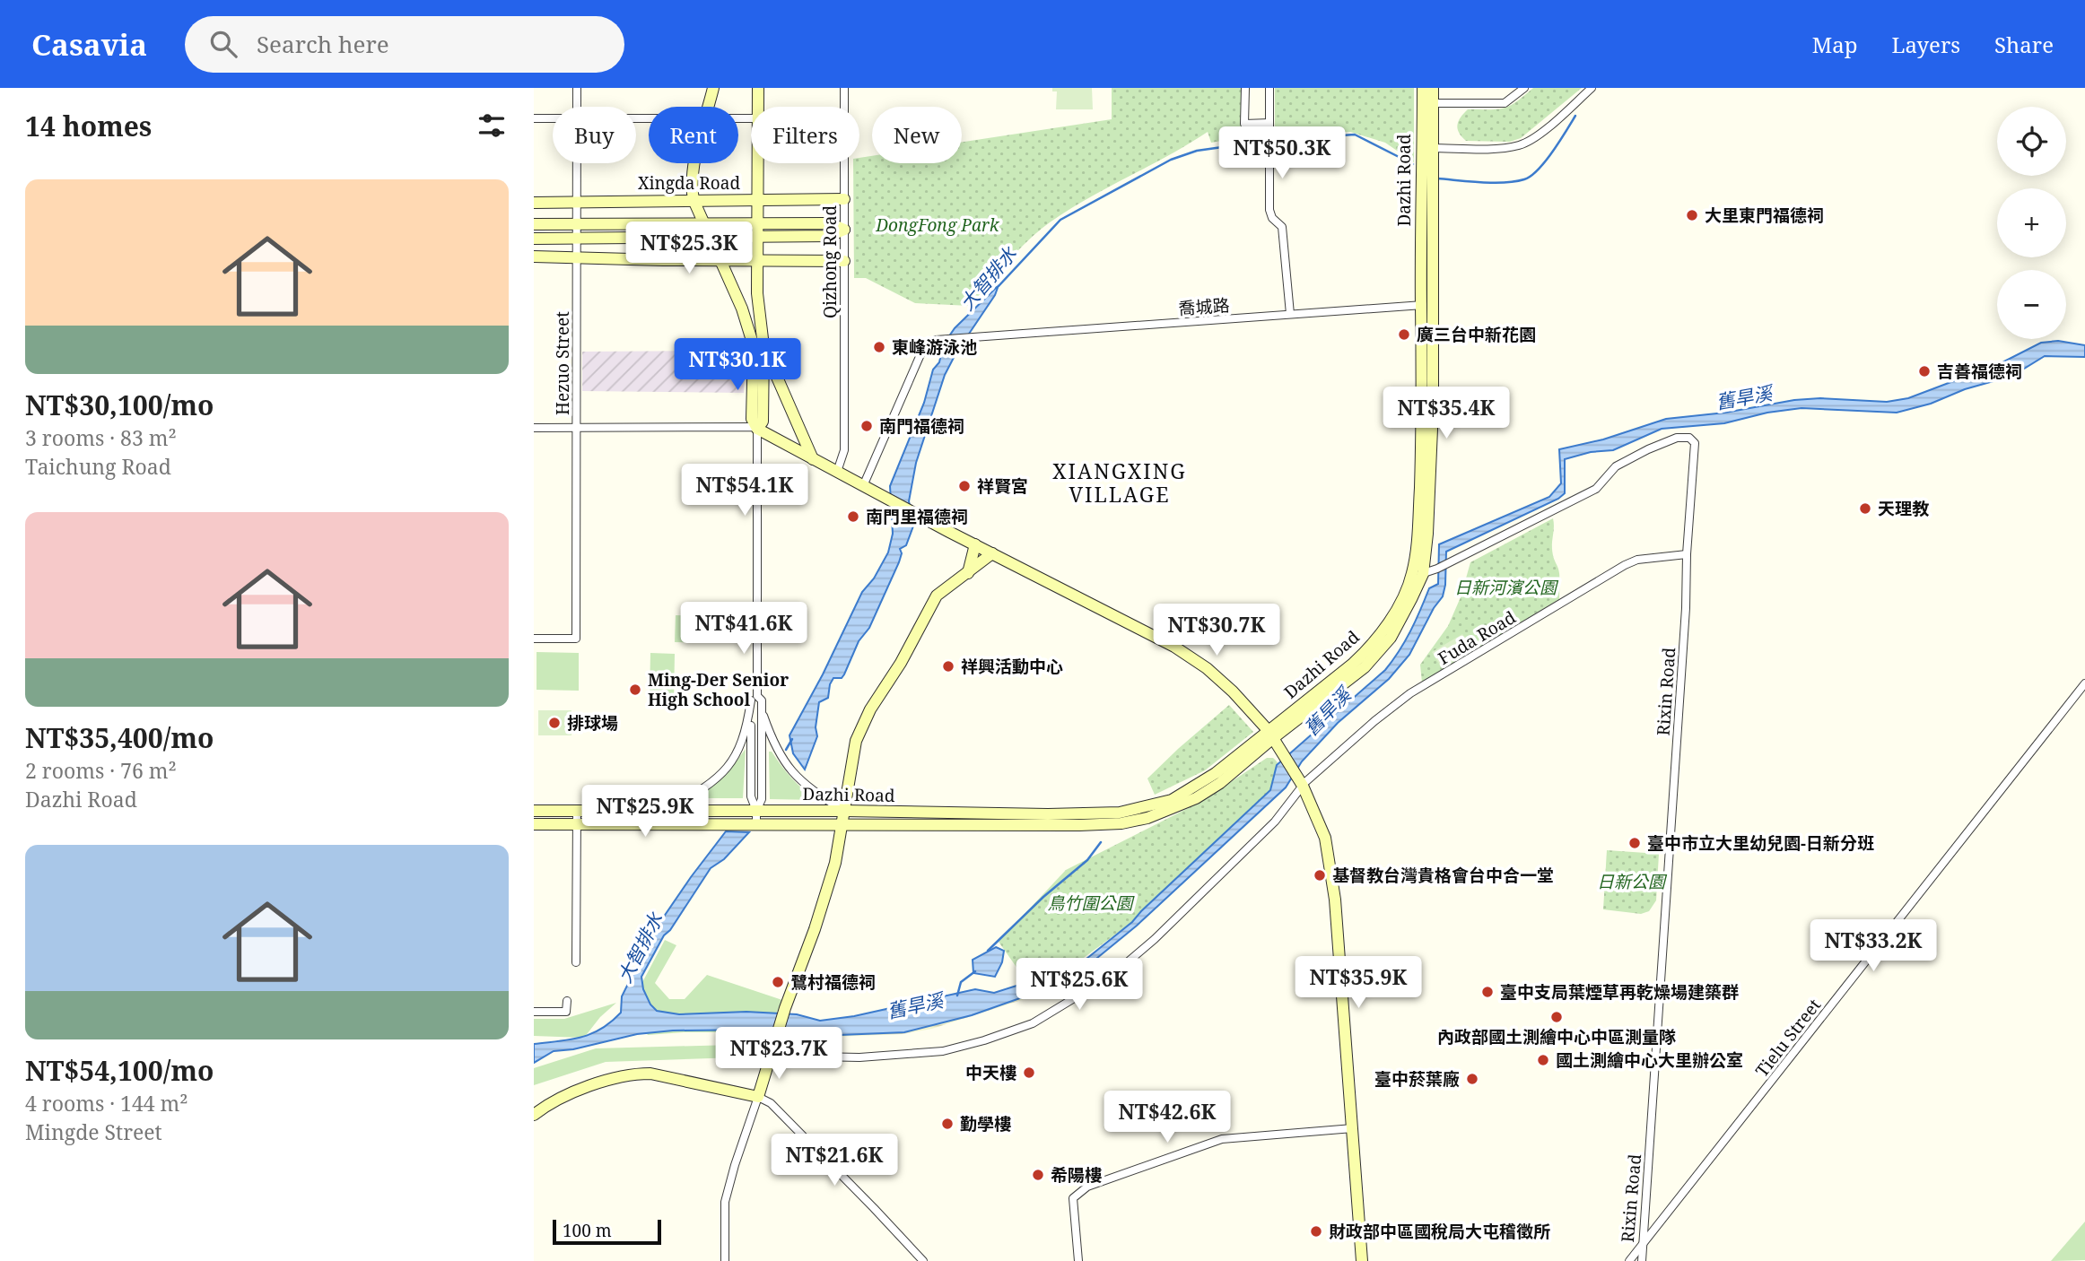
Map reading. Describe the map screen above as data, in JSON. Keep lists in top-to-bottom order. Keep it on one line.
{"streets":{"street":["Dazhi Road","Xingda Road","Qizhong Road","喬城路","Hezuo Street","Fuda Road","Rixin Road","Tielu Street"]},"crossings":[["Dazhi Road","喬城路"],["Dazhi Road","Rixin Road"],["Xingda Road","Qizhong Road"],["Xingda Road","Hezuo Street"],["Fuda Road","Rixin Road"],["Rixin Road","Tielu Street"]],"districts":["XIANGXING VILLAGE"],"water":["大智排水","舊旱溪"],"parks":["DongFong Park","日新河濱公園","日新公園","鳥竹圍公園"],"places":["大里東門福德祠","廣三台中新花園","東峰游泳池","吉善福德祠","南門福德祠","祥賢宮","天理教","南門里福德祠","祥興活動中心","Ming-Der Senior High School","排球場","臺中市立大里幼兒園-日新分班","基督教台灣貴格會台中合一堂","鷺村福德祠","臺中支局葉煙草再乾燥場建築群","內政部國土測繪中心中區測量隊","國土測繪中心大里辦公室","中天樓","臺中菸葉廠","勤學樓","希陽樓","財政部中區國稅局大屯稽徵所"],"scale_bar":"100 m","page":{"header":"Casavia","search":"Search here","nav":["Map","Layers","Share"],"heading":"14 homes","map_buttons":["+","−"],"chip":["Buy","Rent","Filters","New"],"price":["NT$50.3K","NT$25.3K","NT$30.1K","NT$35.4K","NT$54.1K","NT$41.6K","NT$30.7K","NT$25.9K","NT$33.2K","NT$35.9K","NT$25.6K","NT$23.7K","NT$42.6K","NT$21.6K"],"list":[{"name":"NT$30,100/mo","note":"3 rooms · 83 m² · Taichung Road"},{"name":"NT$35,400/mo","note":"2 rooms · 76 m² · Dazhi Road"},{"name":"NT$54,100/mo","note":"4 rooms · 144 m² · Mingde Street"}],"scale":"100 m"}}
